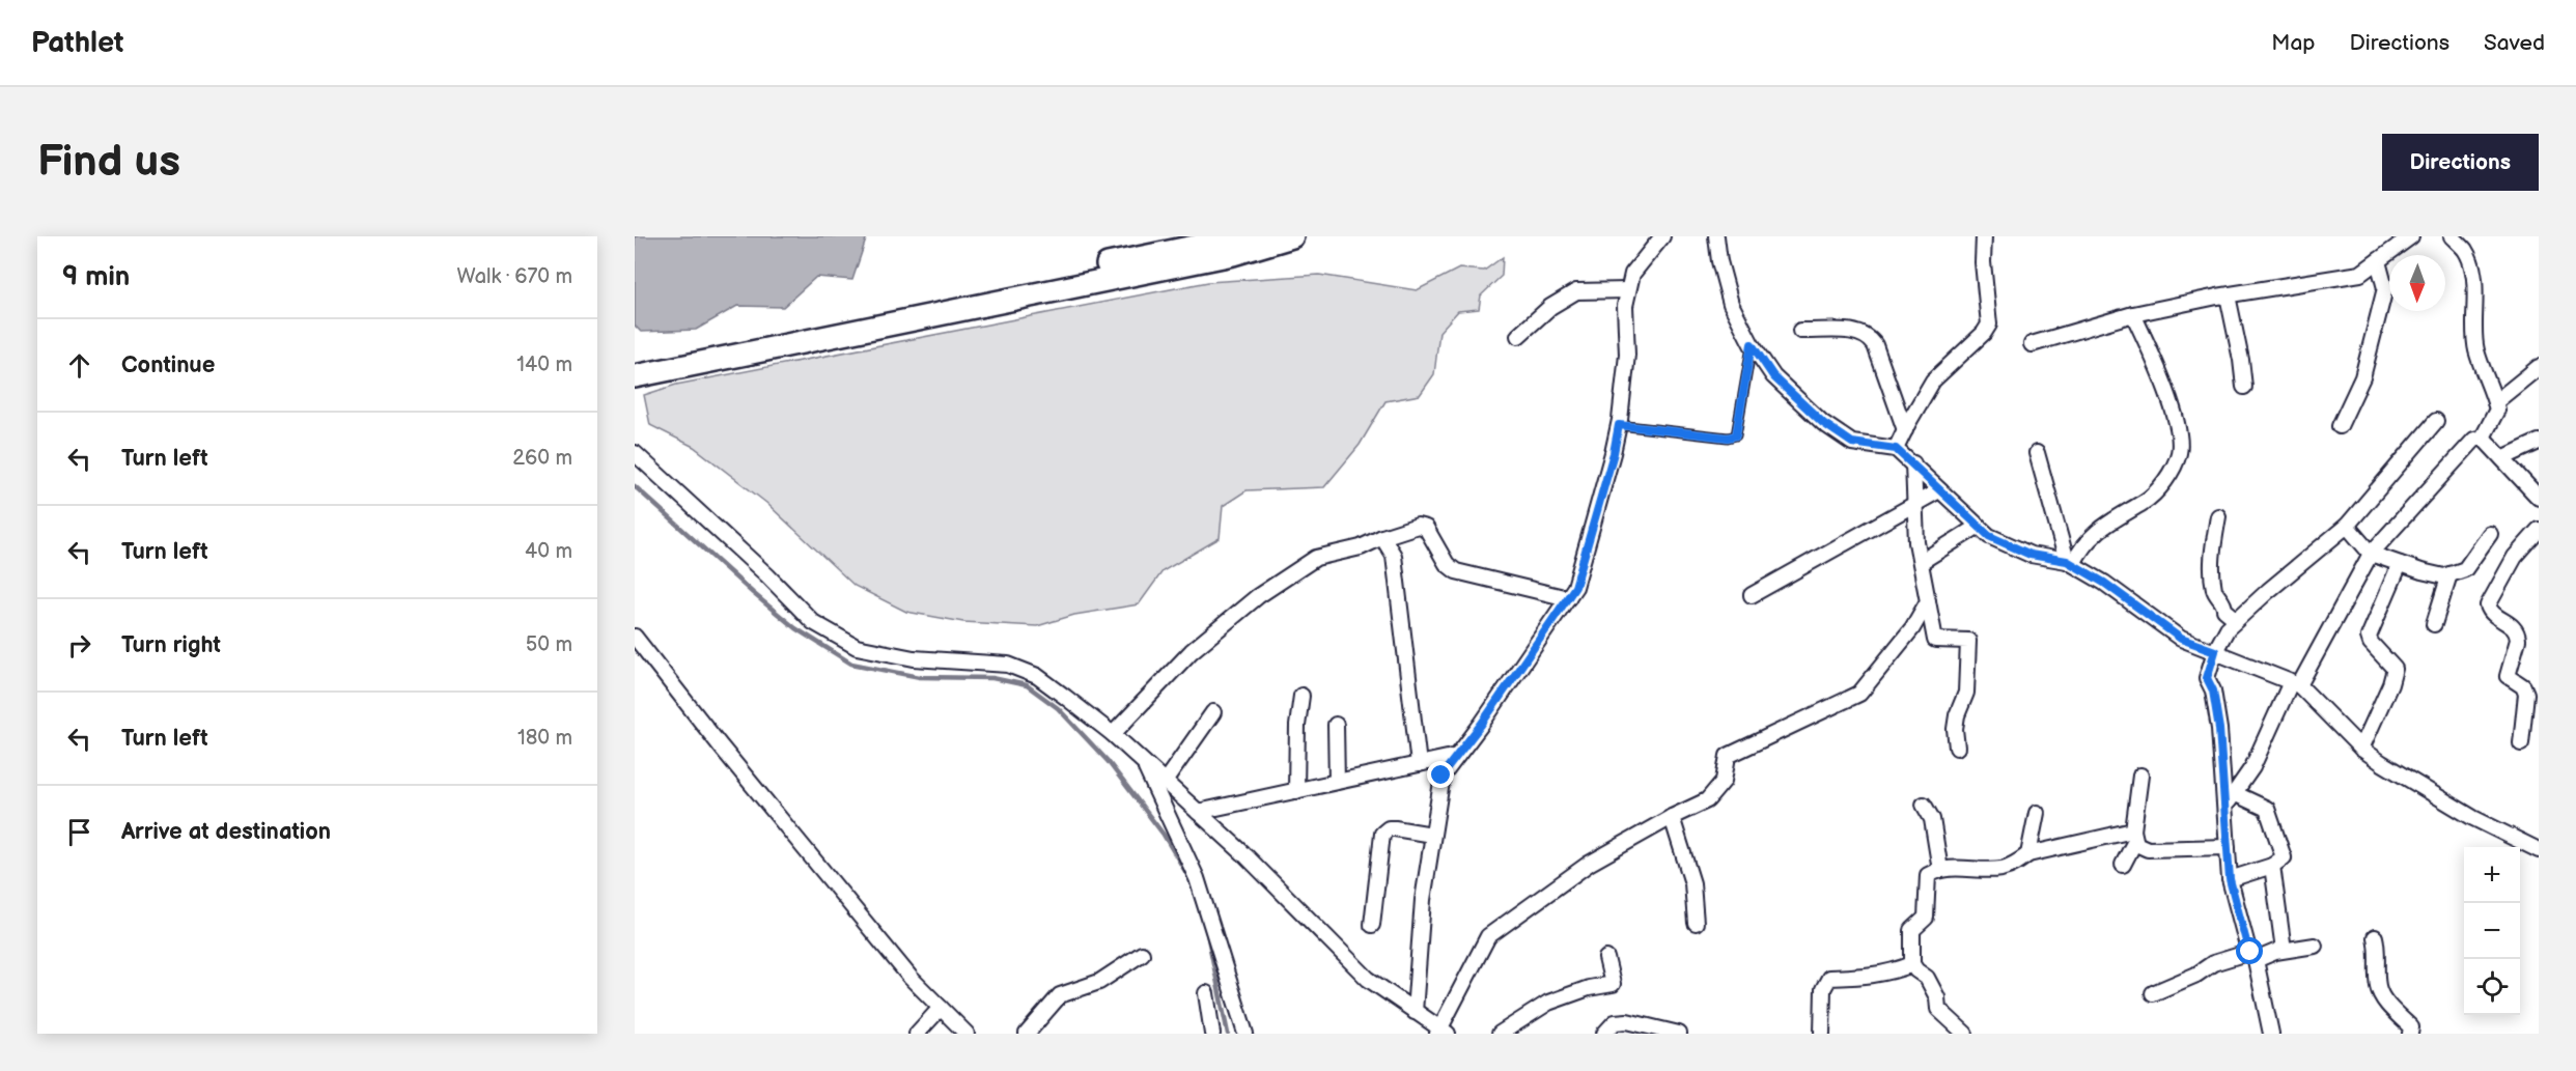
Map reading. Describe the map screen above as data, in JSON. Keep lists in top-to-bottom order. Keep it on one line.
{"north":"bottom","page":{"header":"Pathlet","nav":["Map","Directions","Saved"],"buttons":"Directions","title":"Find us","heading":["9 min","Walk · 670 m"],"list":[["Continue","140 m"],["Turn left","260 m"],["Turn left","40 m"],["Turn right","50 m"],["Turn left","180 m"],"Arrive at destination"],"map_buttons":["+","−"]}}
